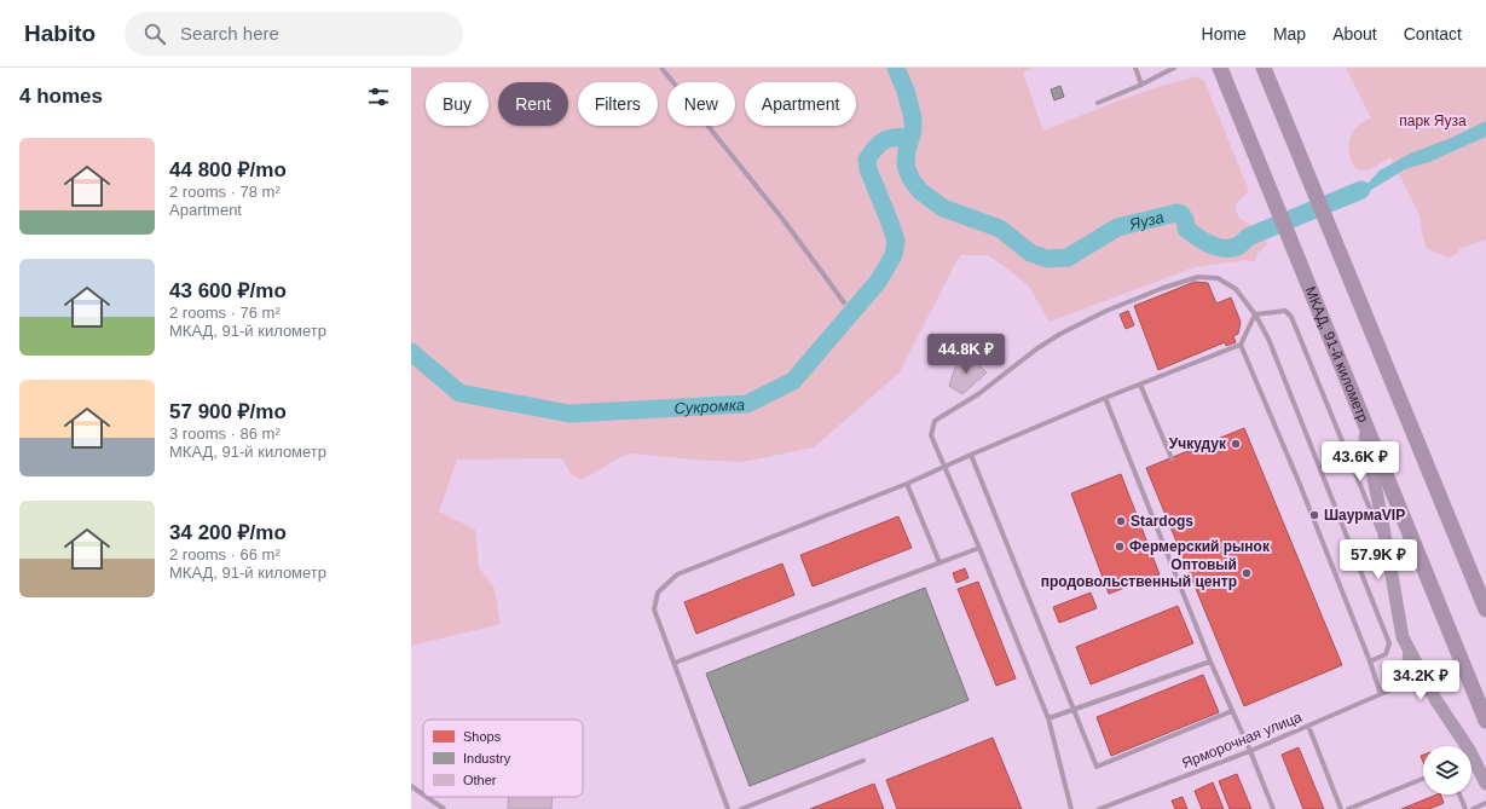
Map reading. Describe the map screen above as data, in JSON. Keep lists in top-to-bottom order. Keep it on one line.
{"streets":{"highway":["МКАД, 91-й километр"],"lane":["Ярморочная улица"]},"water":["Яуза","Сукромка"],"parks":["парк Яуза"],"places":["Учкудук","ШаурмаVIP","Stardogs","Фермерский рынок","Оптовый продовольственный центр"],"legend":["Shops","Industry","Other"],"page":{"header":"Habito","search":"Search here","nav":["Home","Map","About","Contact"],"heading":"4 homes","chip":["Buy","Rent","Filters","New","Apartment"],"list":[{"name":"44 800 ₽/mo","note":"2 rooms · 78 m² · Apartment"},{"name":"43 600 ₽/mo","note":"2 rooms · 76 m² · МКАД, 91-й километр"},{"name":"57 900 ₽/mo","note":"3 rooms · 86 m² · МКАД, 91-й километр"},{"name":"34 200 ₽/mo","note":"2 rooms · 66 m² · МКАД, 91-й километр"}],"price":["44.8K ₽","43.6K ₽","57.9K ₽","34.2K ₽"]}}
